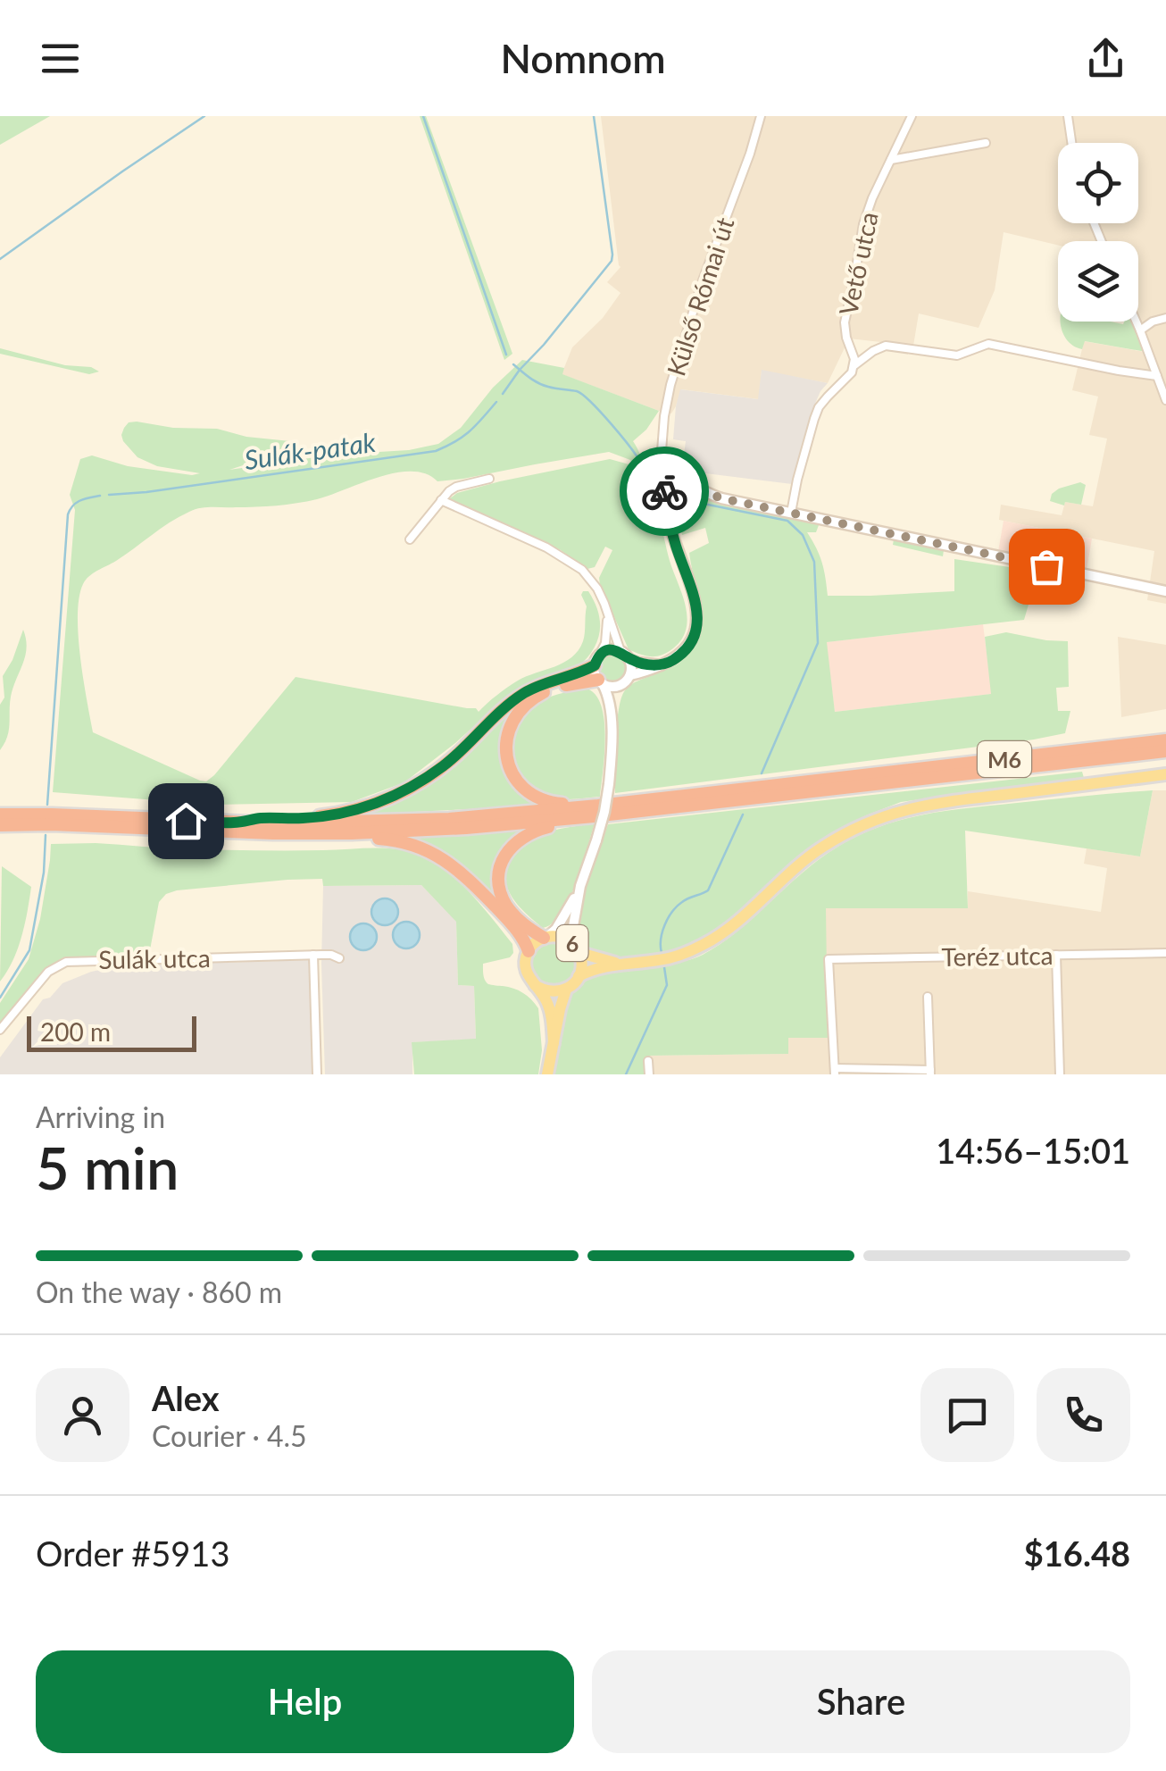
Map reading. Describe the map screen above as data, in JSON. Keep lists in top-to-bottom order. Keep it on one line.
{"streets":{"highway":["M6"],"main road":["6"],"street":["Vető utca","Külső Római út","Teréz utca","Sulák utca"]},"water":["Sulák-patak"],"scale_bar":"200 m","page":{"header":"Nomnom","scale":"200 m","heading":["5 min","Arriving in","14:56–15:01"],"panel":["Alex","Courier · 4.5","Order #5913","$16.48"],"bar":"On the way · 860 m","buttons":["Help","Share"]}}
